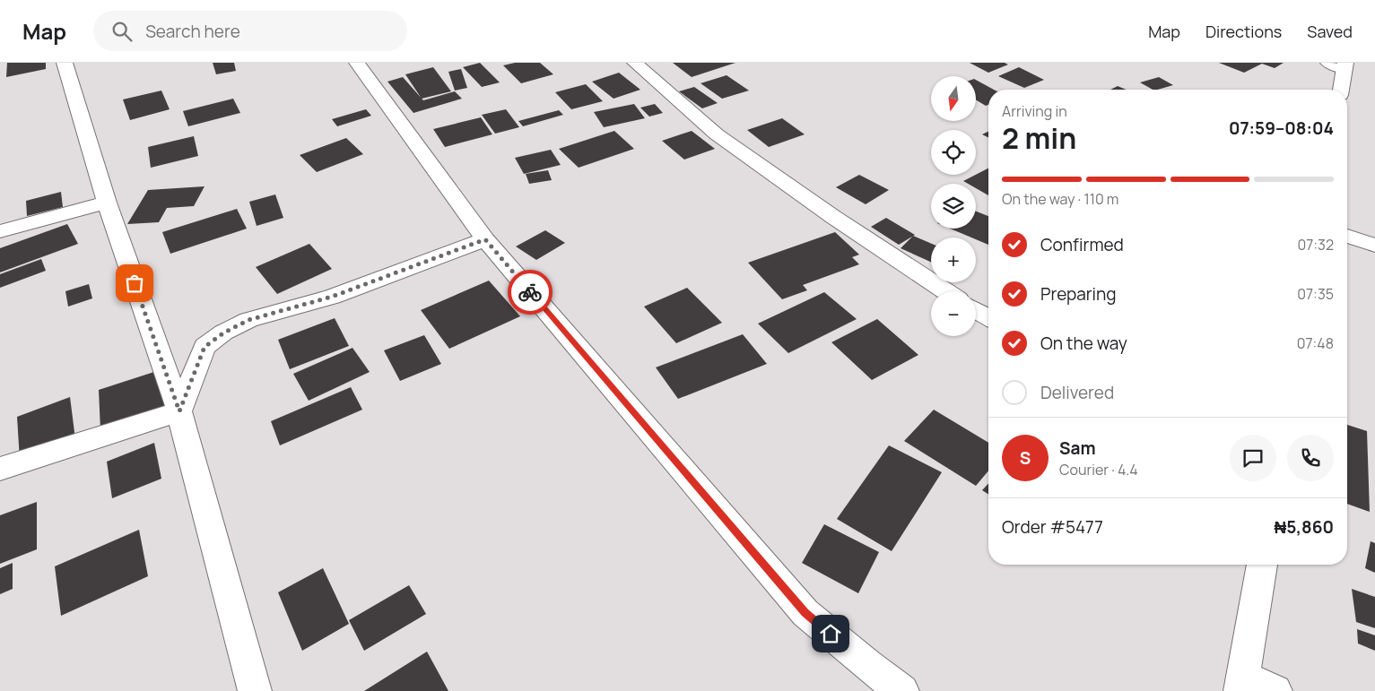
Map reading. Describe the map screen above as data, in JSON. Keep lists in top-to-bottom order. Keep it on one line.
{"north":"bottom","page":{"header":"Map","search":"Search here","nav":["Map","Directions","Saved"],"map_buttons":["+","−"],"heading":["2 min","Arriving in","07:59–08:04"],"panel":["Sam","Courier · 4.4","Order #5477","₦5,860"],"bar":"On the way · 110 m","list":[["Confirmed","07:32"],["Preparing","07:35"],["On the way","07:48"],"Delivered"],"round":"S"}}
